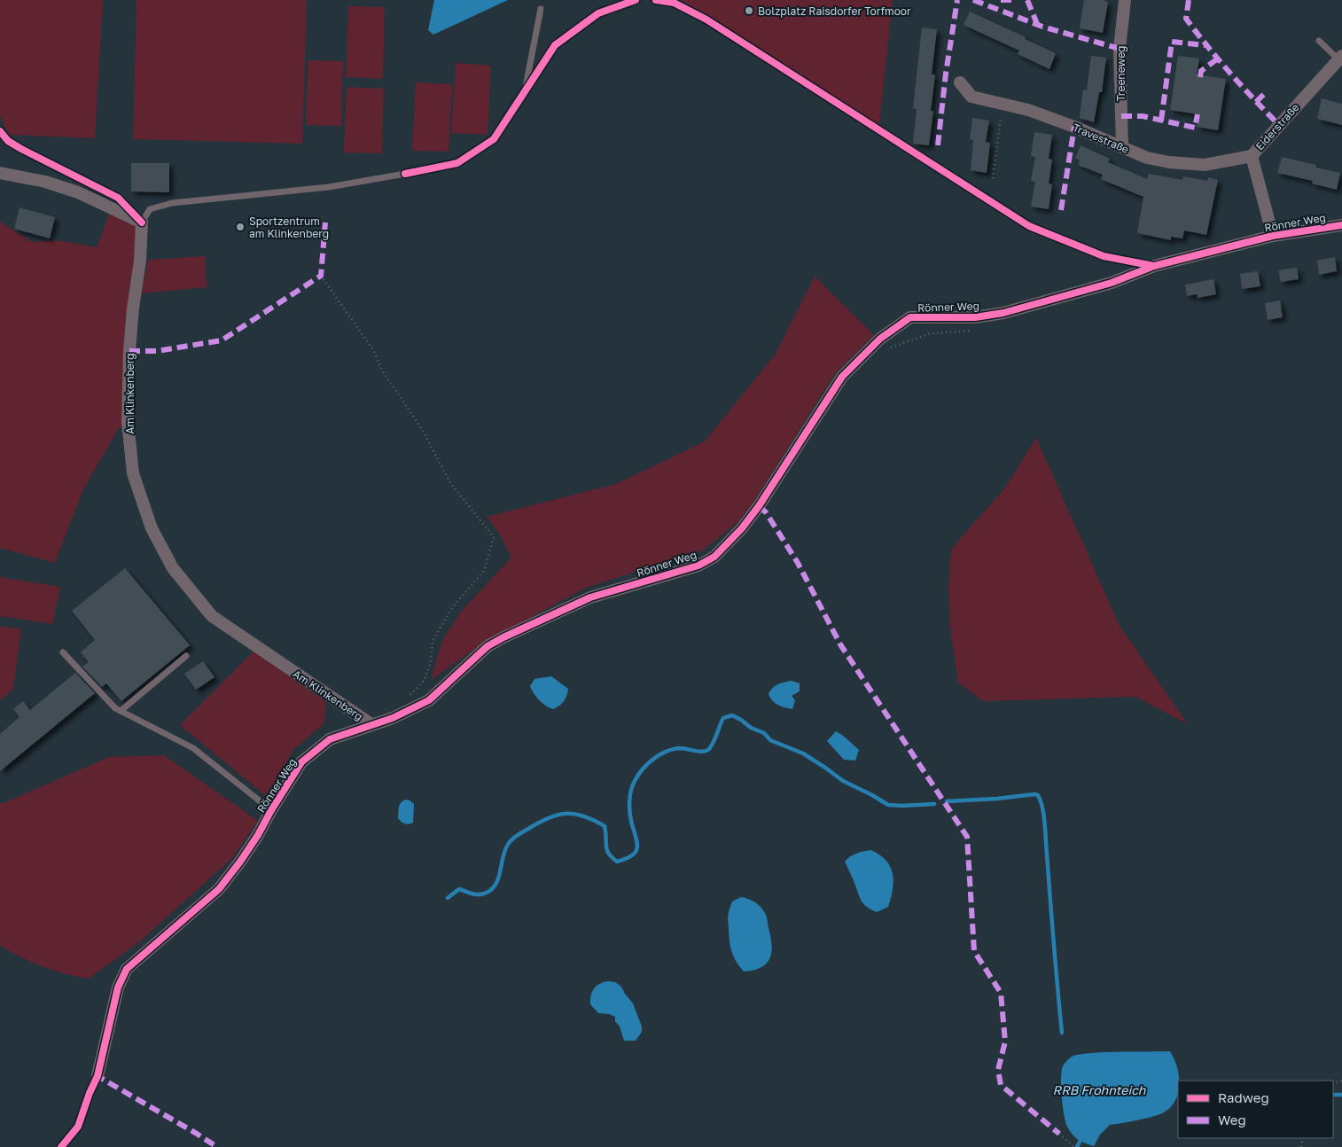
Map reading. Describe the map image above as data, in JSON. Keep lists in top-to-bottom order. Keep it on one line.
{"streets":{"street":["Treeneweg","Eiderstraße","Travestraße","Rönner Weg","Am Klinkenberg"]},"crossings":[["Treeneweg","Travestraße"],["Eiderstraße","Travestraße"],["Eiderstraße","Rönner Weg"],["Rönner Weg","Am Klinkenberg"]],"water":["RRB Frohnteich"],"places":["Bolzplatz Raisdorfer Torfmoor","Sportzentrum am Klinkenberg"],"legend":["Radweg","Weg"]}
